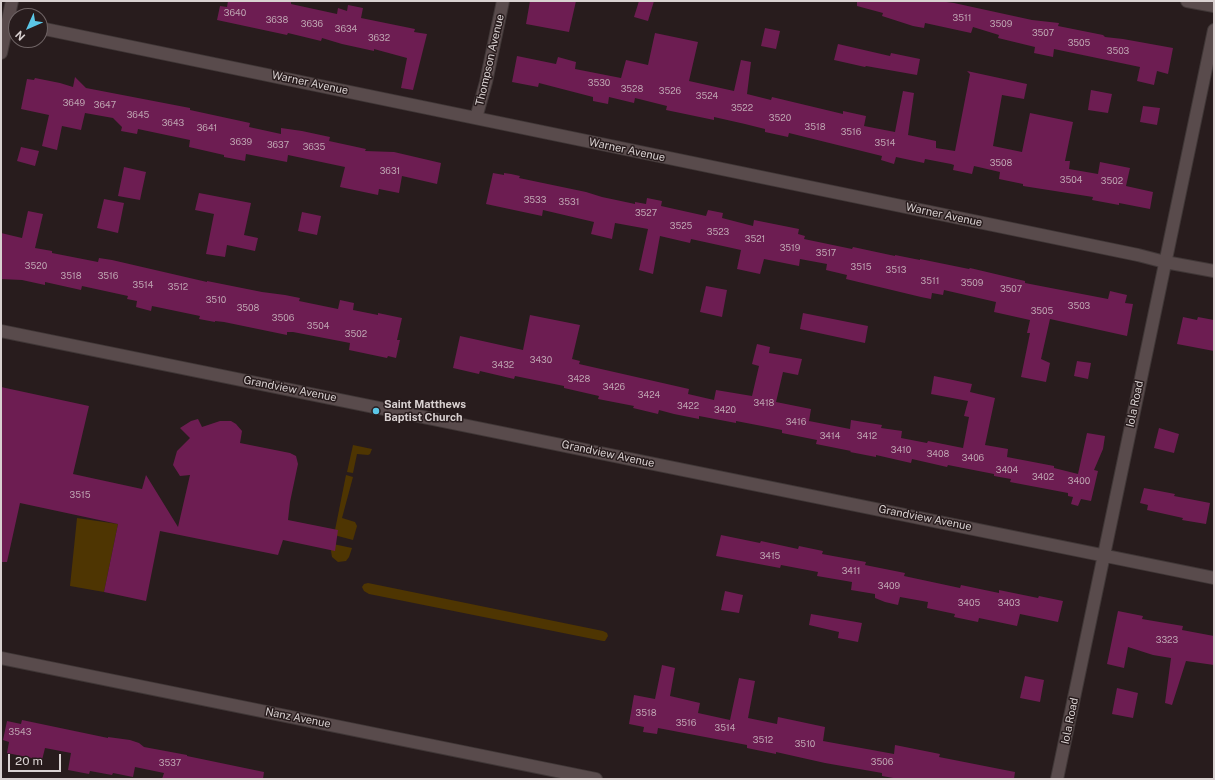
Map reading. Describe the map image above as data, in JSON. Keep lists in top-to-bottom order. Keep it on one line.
{"streets":{"street":["Thompson Avenue","Warner Avenue","Grandview Avenue","Iola Road","Nanz Avenue"]},"crossings":[["Thompson Avenue","Warner Avenue"],["Warner Avenue","Iola Road"],["Grandview Avenue","Iola Road"]],"places":["Saint Matthews Baptist Church"],"house_numbers":["3640","3511","3638","3636","3509","3634","3507","3632","3505","3503","3530","3528","3526","3524","3649","3647","3522","3645","3520","3643","3518","3641","3516","3639","3514","3637","3635","3508","3631","3504","3502","3533","3531","3527","3525","3523","3521","3519","3517","3520","3515","3513","3518","3516","3511","3509","3514","3512","3507","3510","3503","3508","3505","3506","3504","3502","3430","3432","3428","3426","3424","3418","3422","3420","3416","3414","3412","3410","3408","3406","3404","3402","3400","3515","3415","3411","3409","3405","3403","3323","3518","3516","3514","3543","3512","3510","3506","3537"],"scale_bar":"20 m","north":"bottom left"}
